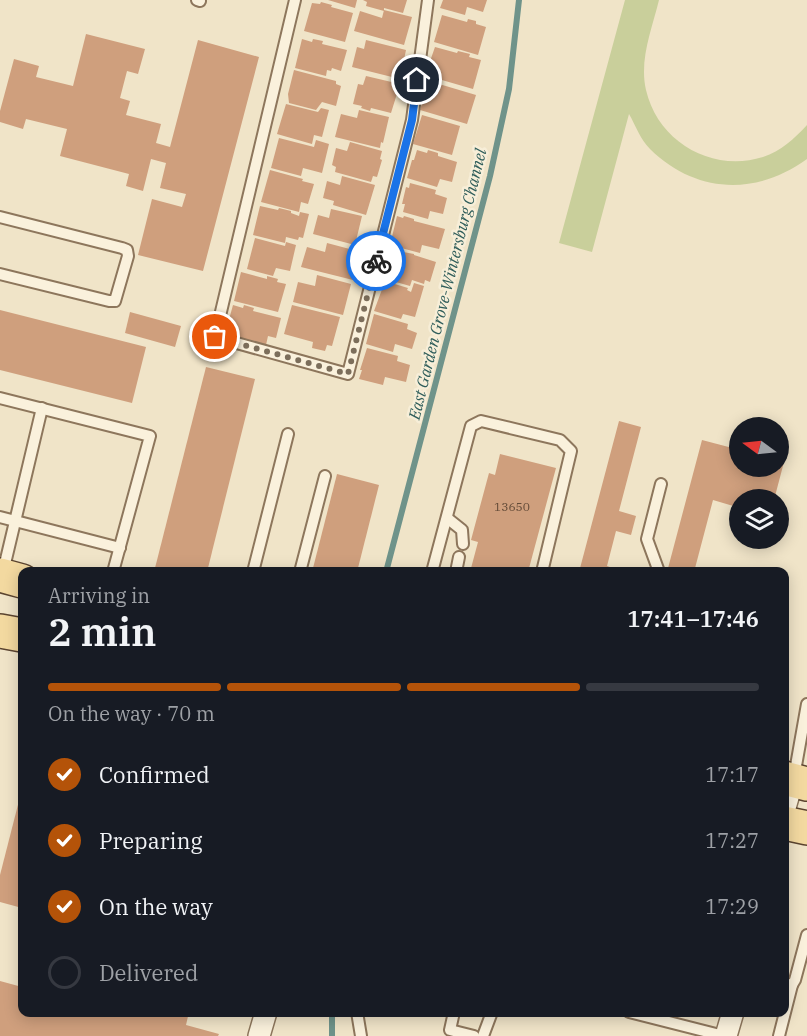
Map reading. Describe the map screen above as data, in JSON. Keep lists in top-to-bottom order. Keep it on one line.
{"water":["East Garden Grove-Wintersburg Channel"],"house_numbers":["13650"],"north":"left","page":{"heading":["2 min","Arriving in","17:41–17:46"],"bar":"On the way · 70 m","list":[["Confirmed","17:17"],["Preparing","17:27"],["On the way","17:29"],"Delivered"]}}
